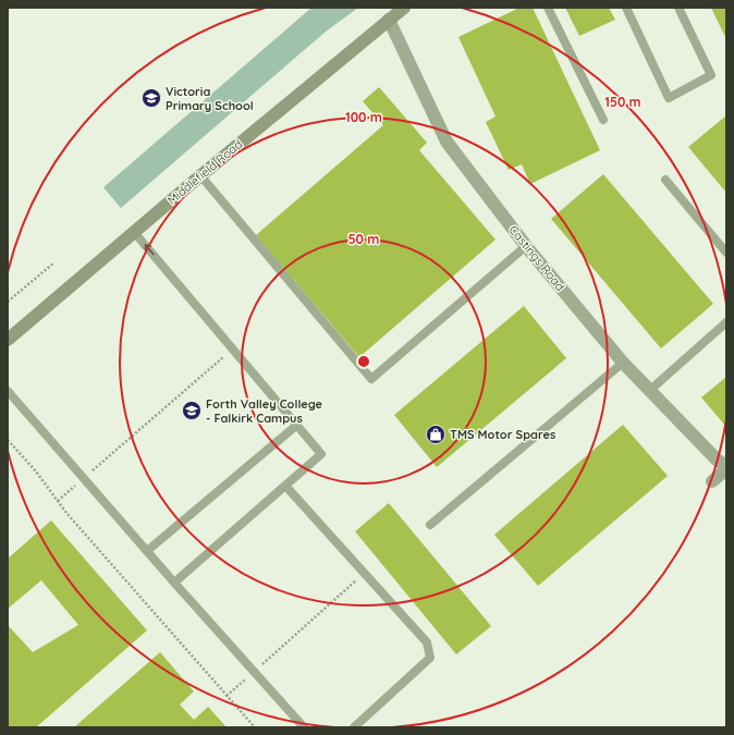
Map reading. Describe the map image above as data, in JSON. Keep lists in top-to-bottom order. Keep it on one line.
{"streets":{"street":["Middlefield Road","Castings Road"]},"crossings":[["Middlefield Road","Castings Road"]],"places":{"school or university":["Victoria Primary School","Forth Valley College - Falkirk Campus"],"shop":["TMS Motor Spares"]},"rings":["150 m","100 m","50 m"]}
